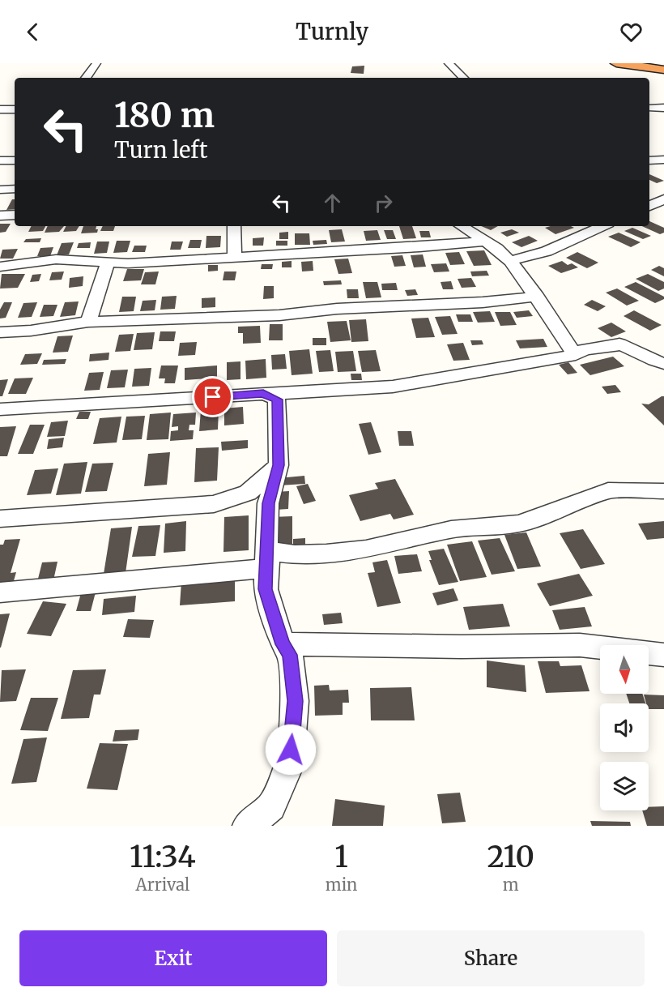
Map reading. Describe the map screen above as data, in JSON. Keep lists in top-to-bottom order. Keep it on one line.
{"north":"bottom","page":{"header":"Turnly","turn":["180 m","Turn left"],"eta":["11:34","Arrival","1","min","210","m"],"buttons":["Exit","Share"]}}
